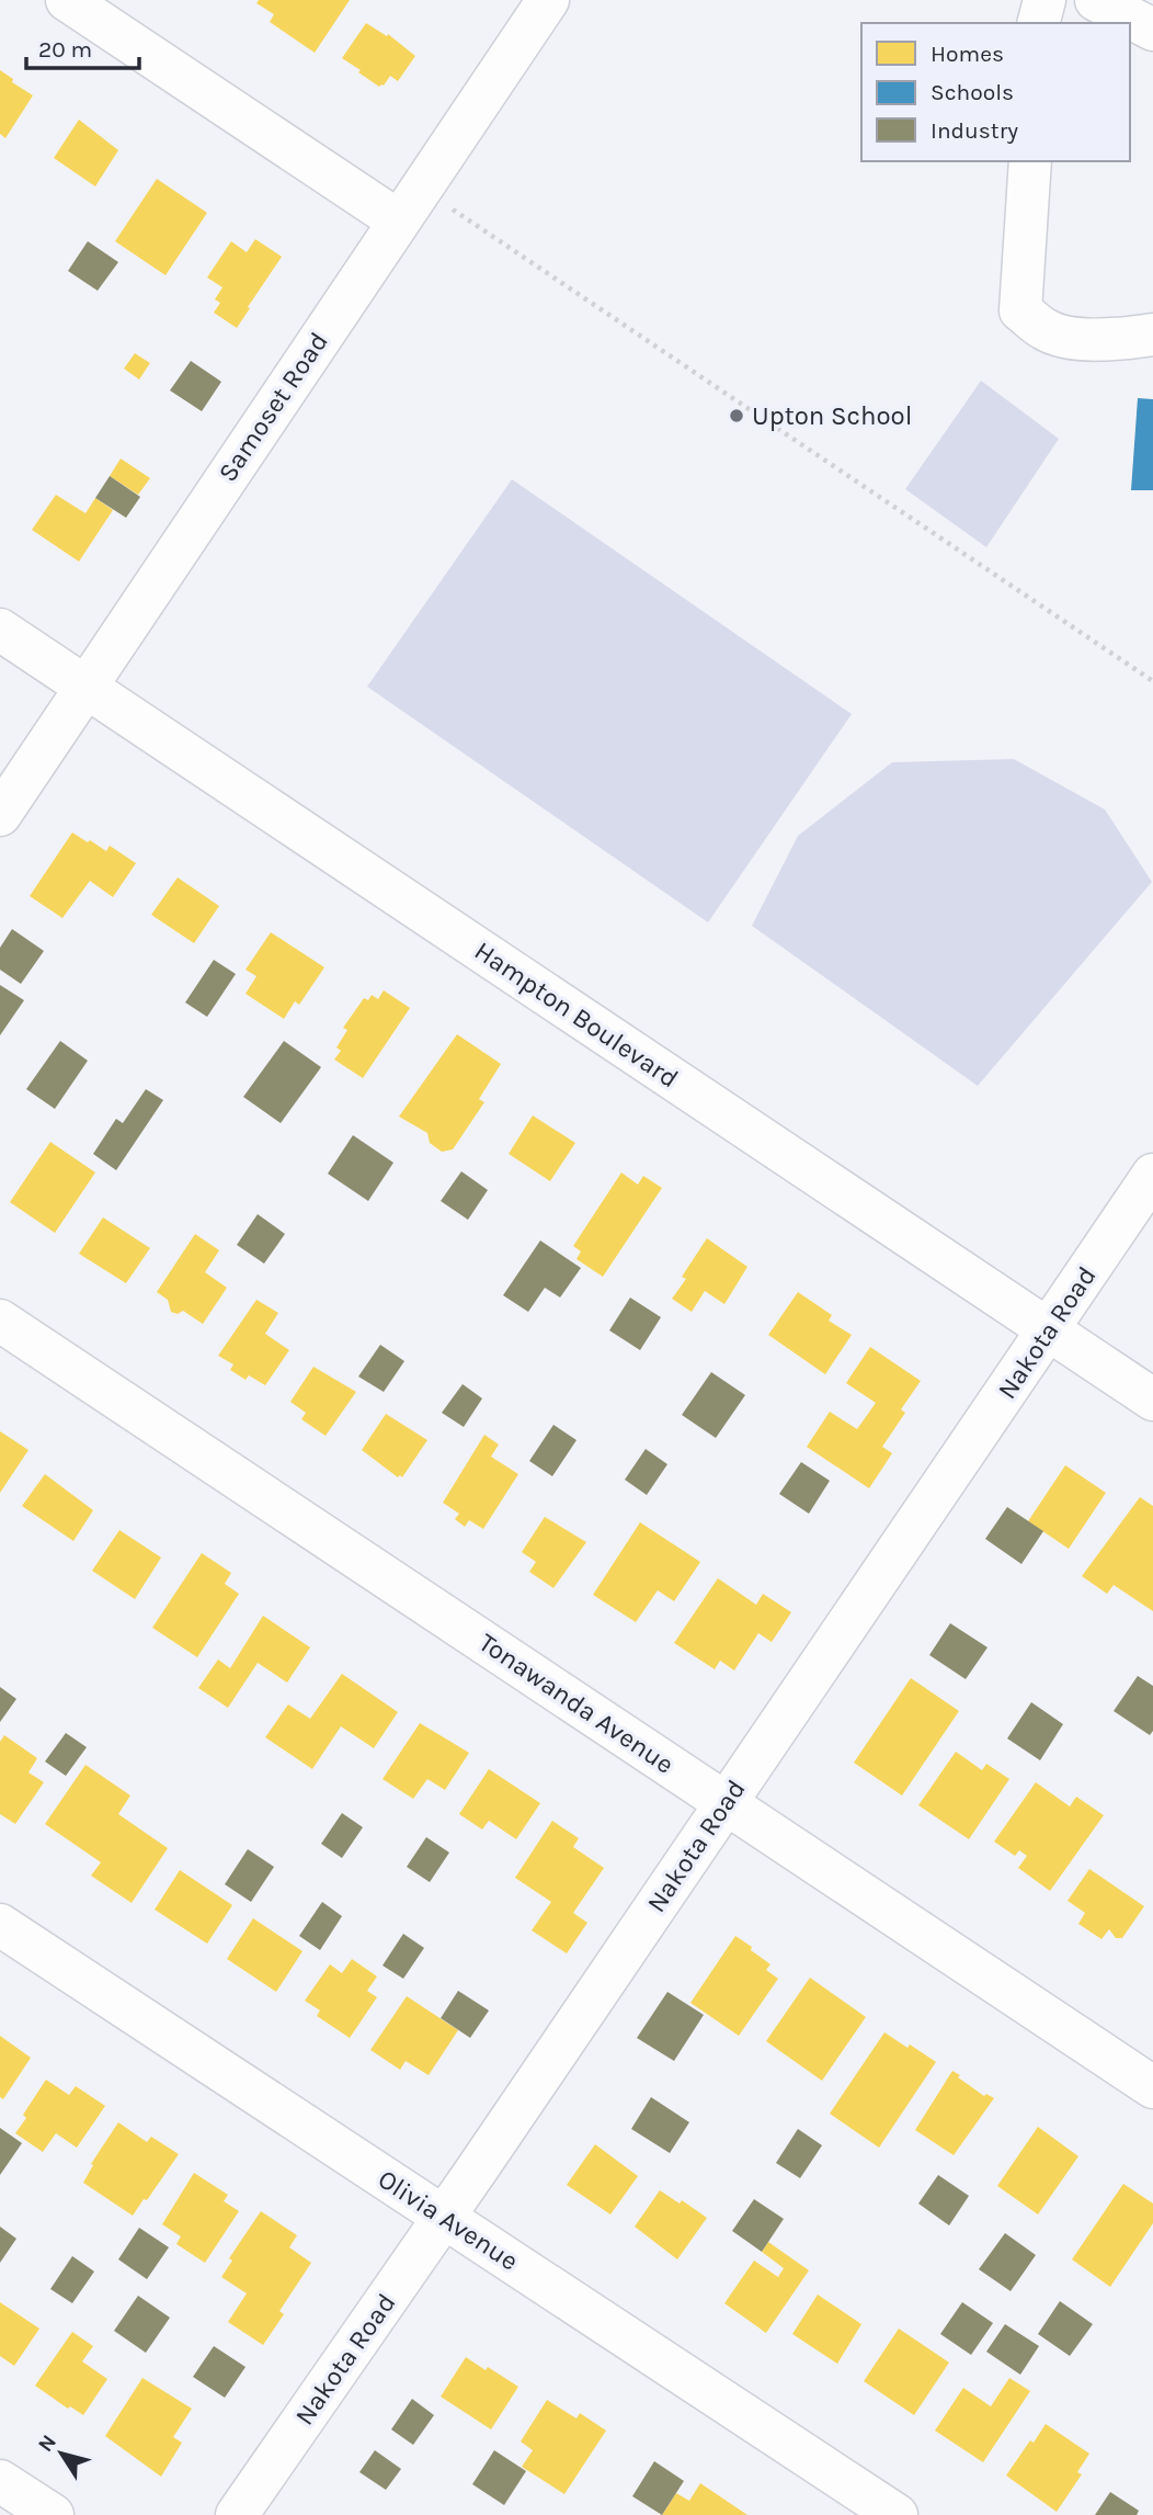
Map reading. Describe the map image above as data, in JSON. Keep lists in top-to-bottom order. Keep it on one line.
{"streets":{"street":["Samoset Road","Hampton Boulevard","Nakota Road","Tonawanda Avenue","Olivia Avenue"]},"crossings":[["Samoset Road","Hampton Boulevard"],["Hampton Boulevard","Nakota Road"],["Nakota Road","Tonawanda Avenue"],["Nakota Road","Olivia Avenue"]],"places":["Upton School"],"legend":["Homes","Schools","Industry"],"scale_bar":"20 m","north":"top left"}
